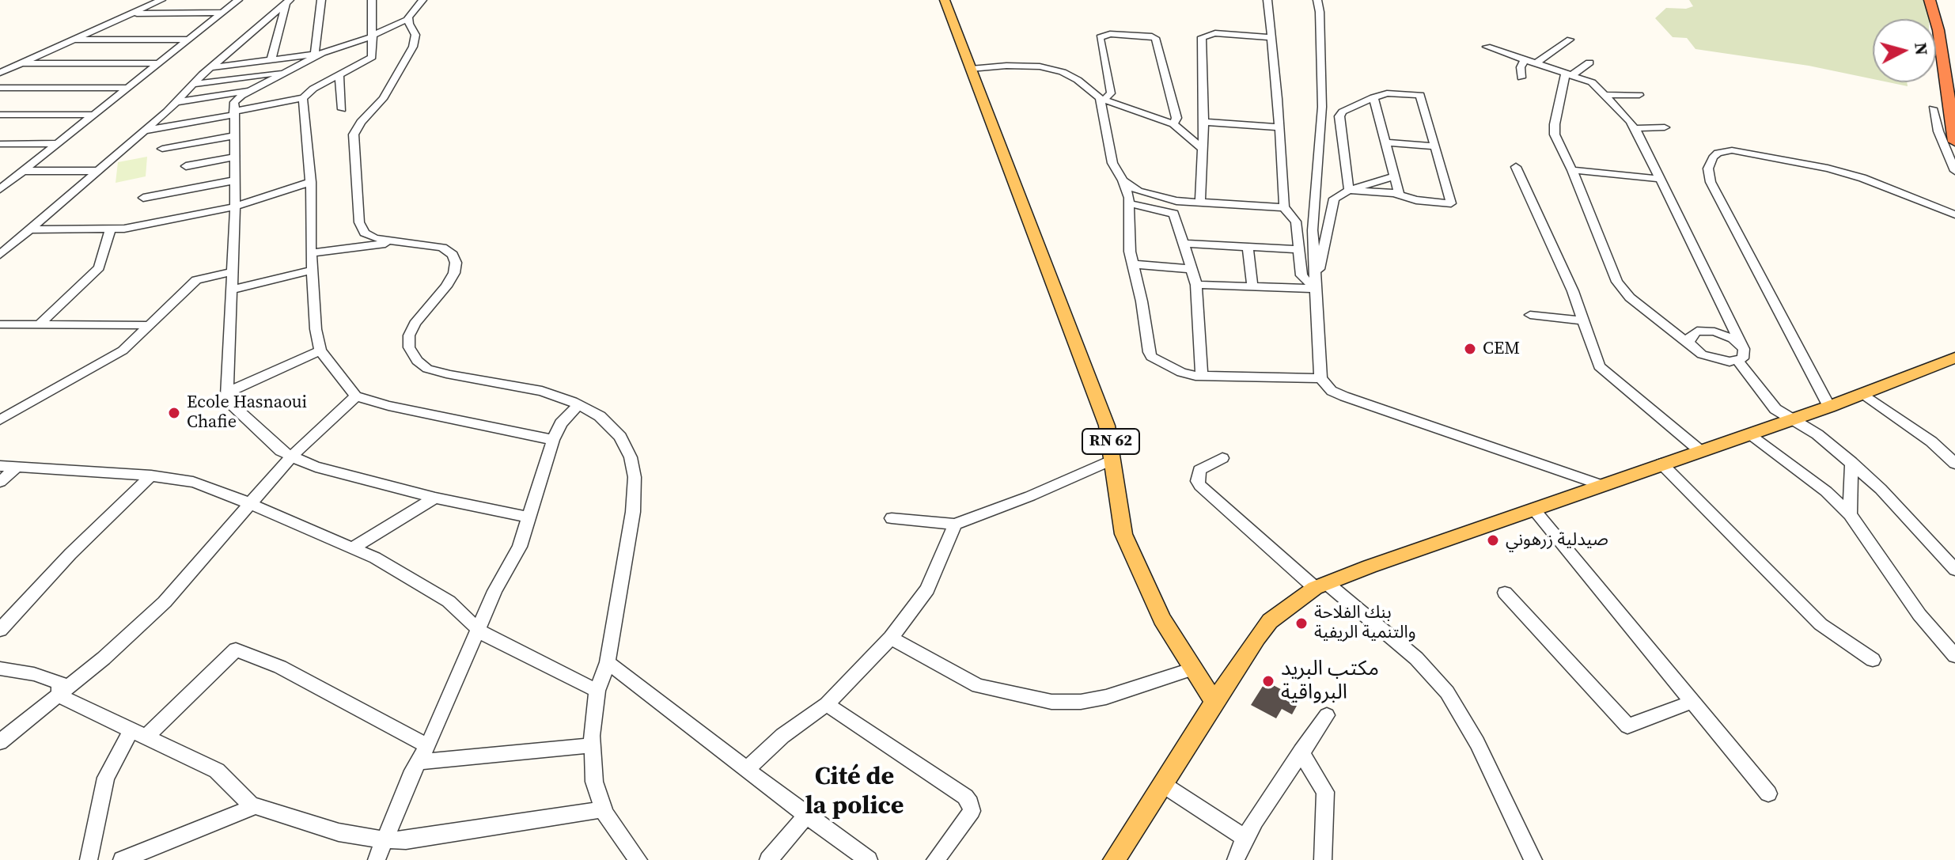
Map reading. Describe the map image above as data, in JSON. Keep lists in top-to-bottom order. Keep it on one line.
{"streets":{"main road":["RN 62"]},"districts":["Cité de la police"],"places":["CEM","Ecole Hasnaoui Chafie","صيدلية زرهوني","بنك الفلاحة والتنمية الريفية","مكتب البريد البرواقية"],"north":"right"}
